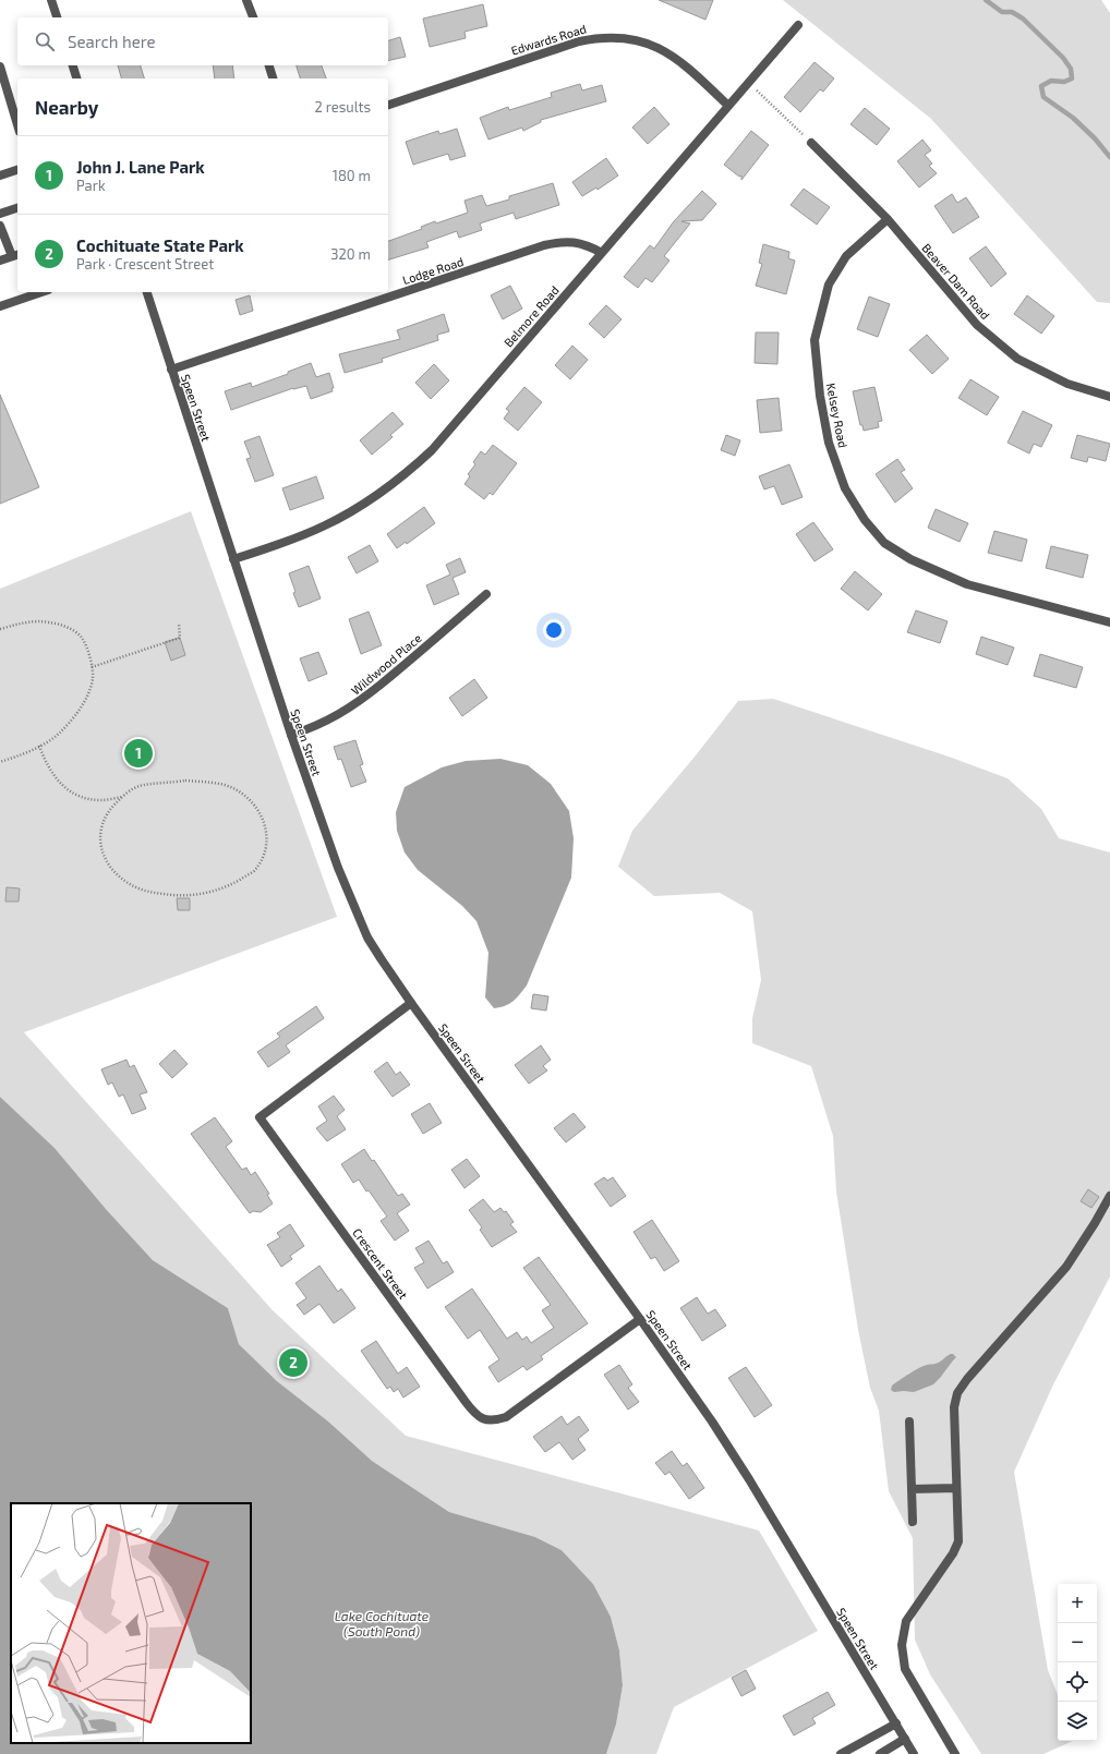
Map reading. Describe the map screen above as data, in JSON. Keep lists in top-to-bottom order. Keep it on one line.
{"streets":{"street":["Edwards Road","Lodge Road","Beaver Dam Road","Belmore Road","Speen Street","Kelsey Road","Wildwood Place","Crescent Street"]},"crossings":[["Edwards Road","Belmore Road"],["Lodge Road","Belmore Road"],["Lodge Road","Speen Street"],["Beaver Dam Road","Kelsey Road"],["Belmore Road","Speen Street"],["Speen Street","Wildwood Place"],["Speen Street","Crescent Street"]],"water":["Lake Cochituate (South Pond)"],"page":{"search":"Search here","heading":["Nearby","2 results"],"list":[{"mark":"1","name":"John J. Lane Park","note":"Park","value":"180 m"},{"mark":"2","name":"Cochituate State Park","note":"Park · Crescent Street","value":"320 m"}],"pins":["1","2"],"map_buttons":["+","−"]}}
